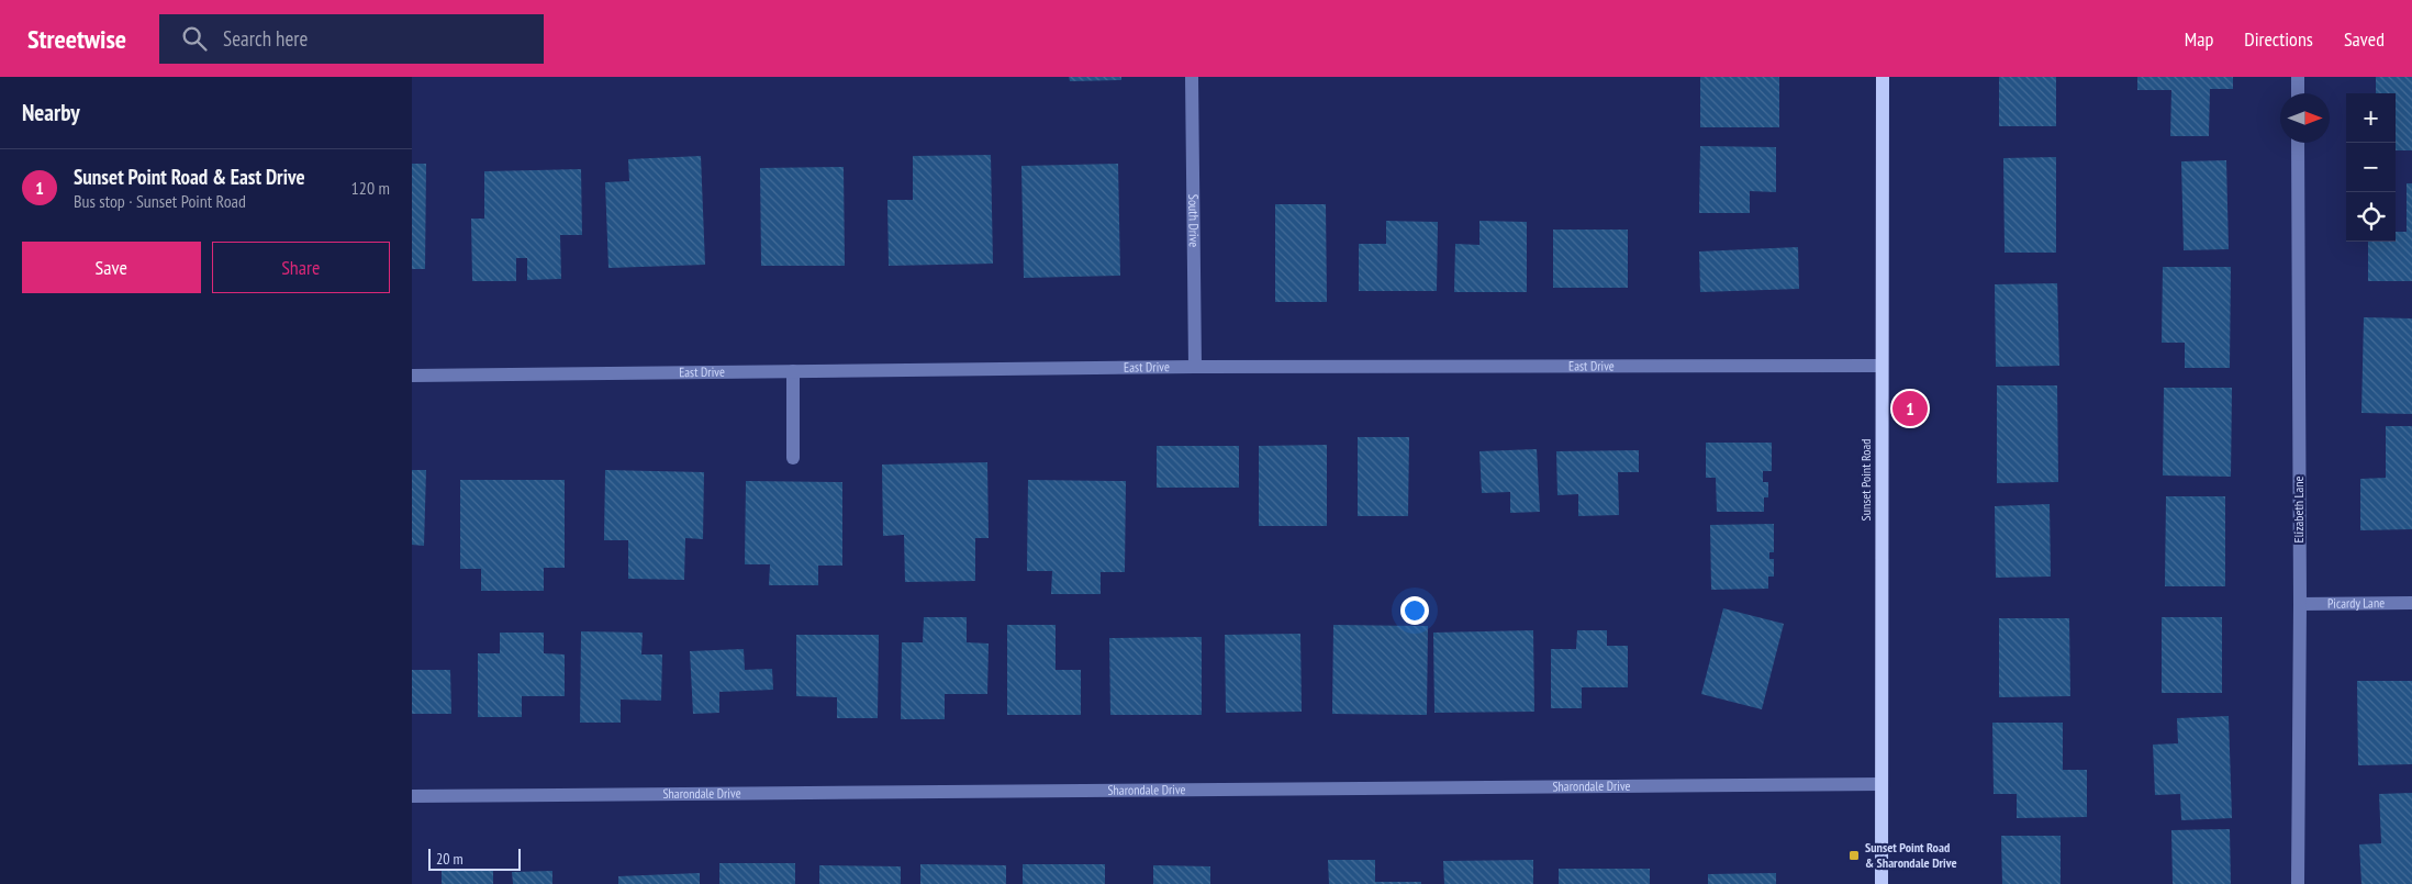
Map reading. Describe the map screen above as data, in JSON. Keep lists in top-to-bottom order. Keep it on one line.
{"streets":{"main road":["Sunset Point Road"],"street":["South Drive","East Drive","Elizabeth Lane","Picardy Lane","Sharondale Drive"]},"crossings":[["South Drive","East Drive"],["East Drive","Sunset Point Road"],["Sunset Point Road","Sharondale Drive"],["Elizabeth Lane","Picardy Lane"]],"places":{"transit":["Sunset Point Road & Sharondale Drive"]},"scale_bar":"20 m","north":"right","page":{"header":"Streetwise","search":"Search here","nav":["Map","Directions","Saved"],"heading":"Nearby","map_buttons":["+","−"],"list":[{"mark":"1","name":"Sunset Point Road & East Drive","note":"Bus stop · Sunset Point Road","value":"120 m"}],"buttons":["Save","Share"],"pins":"1","scale":"20 m"}}
